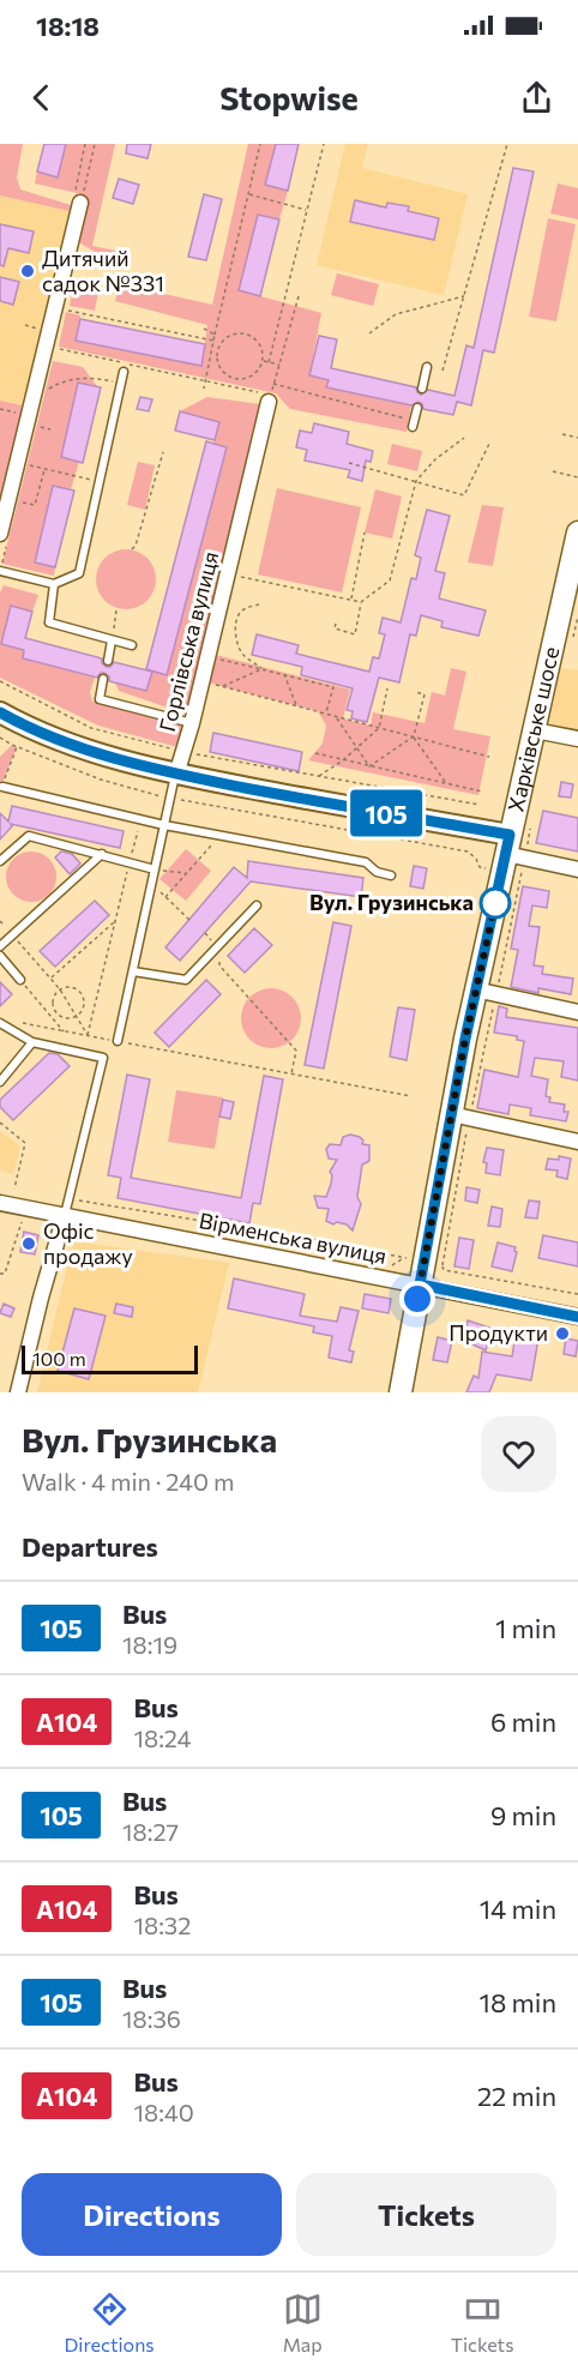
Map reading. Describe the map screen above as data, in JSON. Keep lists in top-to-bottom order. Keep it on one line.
{"streets":{"main road":["Харківське шосе"],"street":["Горлівська вулиця","Вірменська вулиця"]},"crossings":[["Харківське шосе","Вірменська вулиця"]],"places":["Дитячий садок №331","Вул. Грузинська","Офіс продажу","Продукти"],"lines":["bus line 105"],"scale_bar":"100 m","page":{"status":"18:18","header":"Stopwise","on_map":"105","scale":"100 m","heading":[["Вул. Грузинська","Walk · 4 min · 240 m"],"Departures"],"list":[{"mark":"105","name":"Bus","note":"18:19","value":"1 min"},{"mark":"А104","name":"Bus","note":"18:24","value":"6 min"},{"mark":"105","name":"Bus","note":"18:27","value":"9 min"},{"mark":"А104","name":"Bus","note":"18:32","value":"14 min"},{"mark":"105","name":"Bus","note":"18:36","value":"18 min"},{"mark":"А104","name":"Bus","note":"18:40","value":"22 min"}],"buttons":["Directions","Tickets"],"tabs":["Directions","Map","Tickets"]}}
